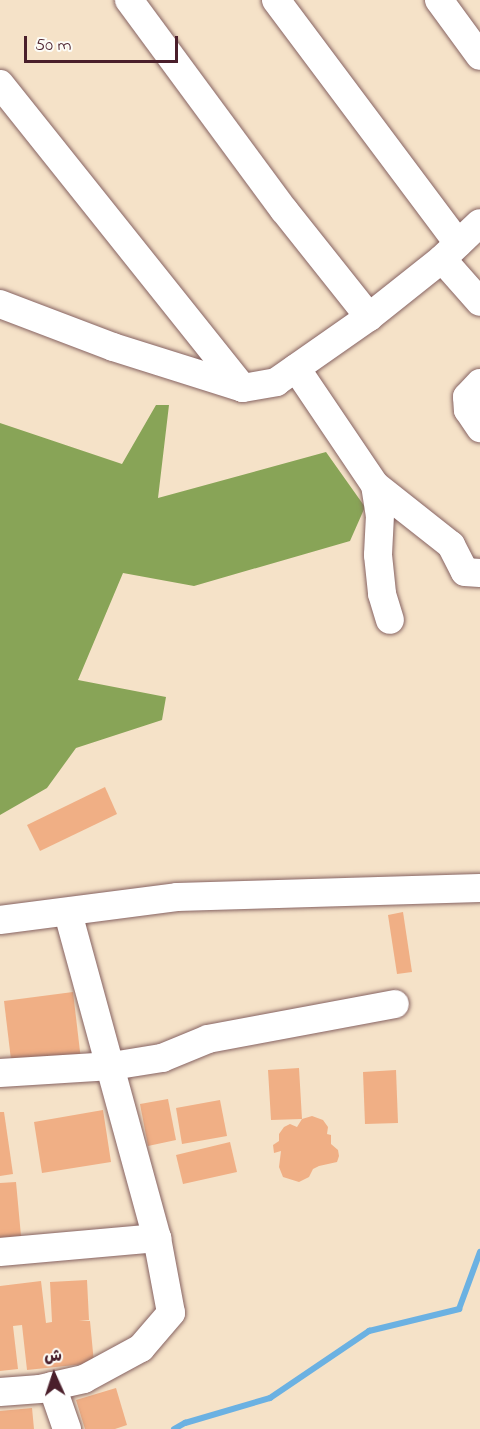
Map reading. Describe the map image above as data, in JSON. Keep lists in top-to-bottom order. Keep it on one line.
{"scale_bar":"50 m","north":"top"}
